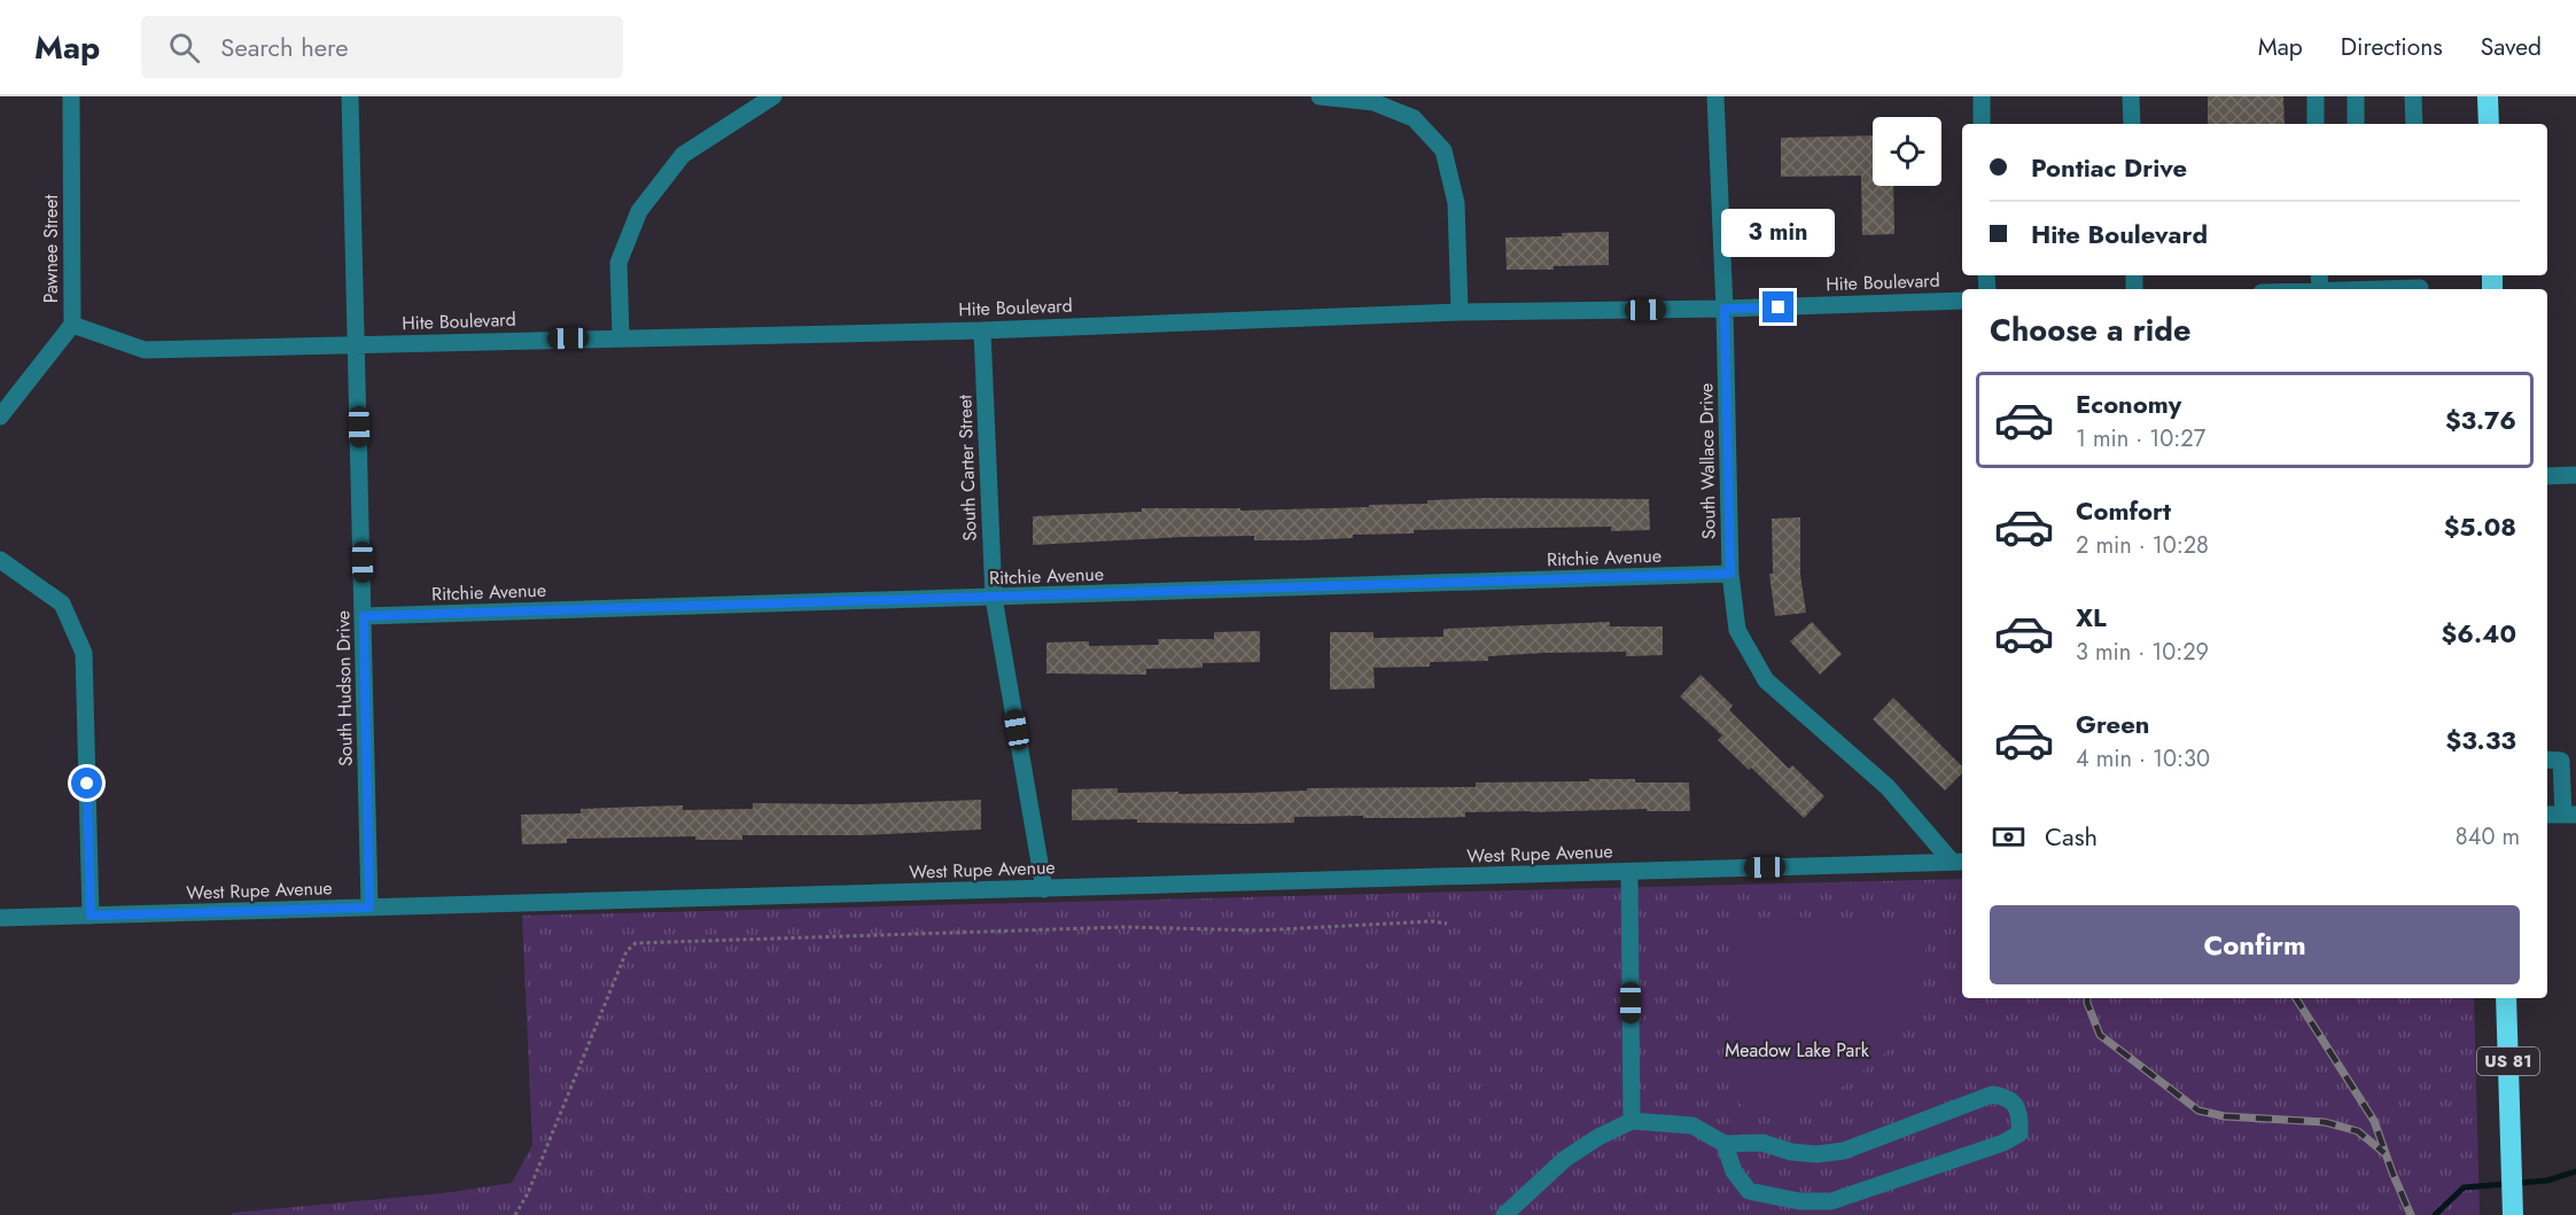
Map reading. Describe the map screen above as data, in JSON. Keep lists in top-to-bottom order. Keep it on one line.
{"streets":{"highway":["US 81"],"street":["Pawnee Street","Hite Boulevard","South Wallace Drive","South Carter Street","Ritchie Avenue","South Hudson Drive","West Rupe Avenue"]},"crossings":[["Pawnee Street","Hite Boulevard"],["Hite Boulevard","South Wallace Drive"],["Hite Boulevard","South Carter Street"],["Hite Boulevard","South Hudson Drive"],["South Wallace Drive","Ritchie Avenue"],["South Wallace Drive","West Rupe Avenue"],["South Carter Street","Ritchie Avenue"],["South Carter Street","West Rupe Avenue"],["Ritchie Avenue","South Hudson Drive"],["South Hudson Drive","West Rupe Avenue"]],"parks":["Meadow Lake Park"],"page":{"header":"Map","search":"Search here","nav":["Map","Directions","Saved"],"banner":["Pontiac Drive","Hite Boulevard"],"bubble":"3 min","heading":"Choose a ride","list":[{"name":"Economy","note":"1 min · 10:27","value":"$3.76"},{"name":"Comfort","note":"2 min · 10:28","value":"$5.08"},{"name":"XL","note":"3 min · 10:29","value":"$6.40"},{"name":"Green","note":"4 min · 10:30","value":"$3.33"}],"pay":["Cash","840 m"],"buttons":"Confirm"}}
